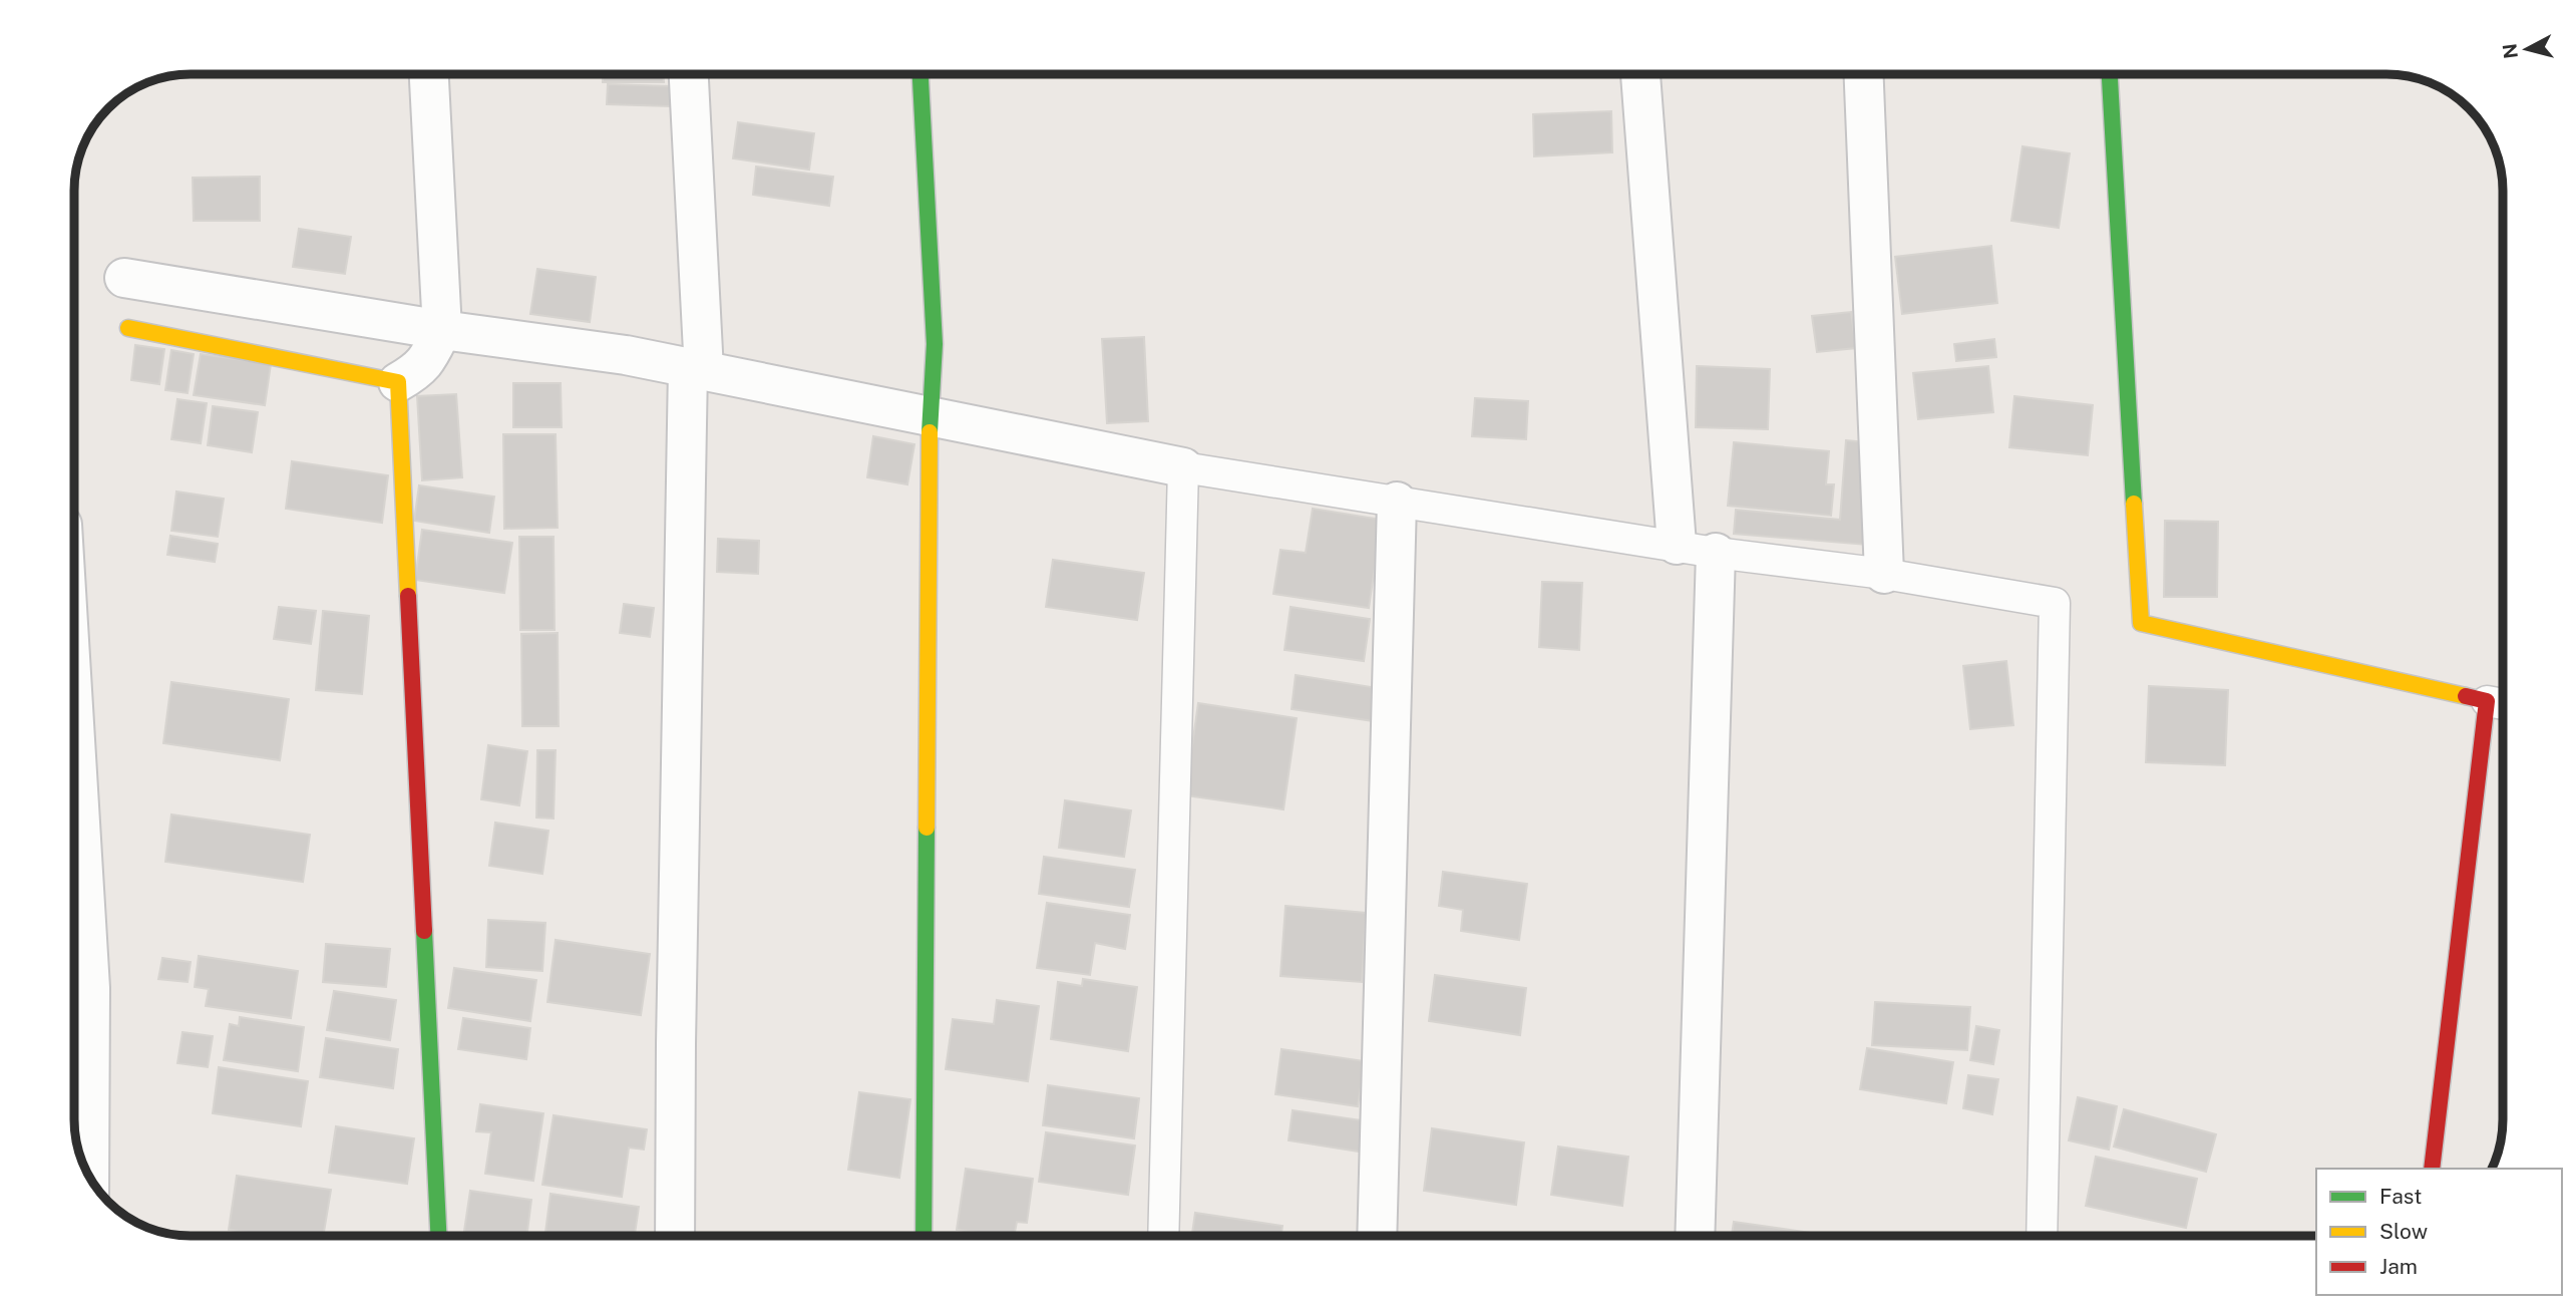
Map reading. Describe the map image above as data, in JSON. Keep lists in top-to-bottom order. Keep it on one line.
{"legend":["Fast","Slow","Jam"],"north":"left"}
